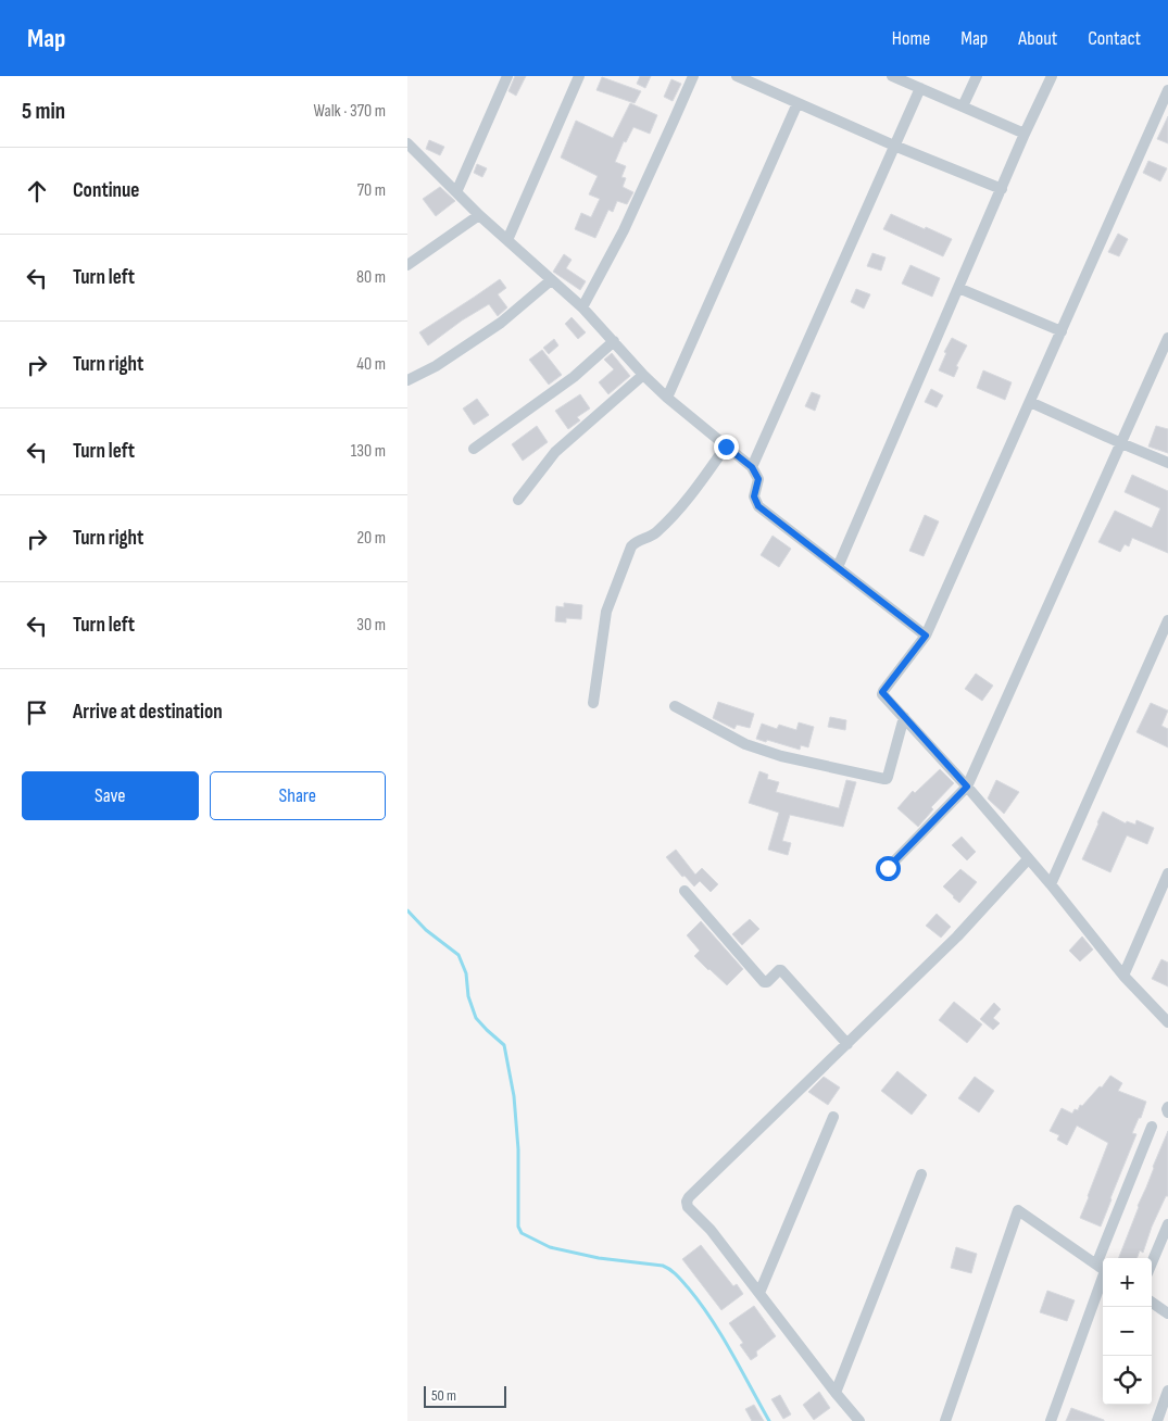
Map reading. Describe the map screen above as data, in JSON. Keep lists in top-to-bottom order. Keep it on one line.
{"scale_bar":"50 m","page":{"header":"Map","nav":["Home","Map","About","Contact"],"heading":["5 min","Walk · 370 m"],"list":[["Continue","70 m"],["Turn left","80 m"],["Turn right","40 m"],["Turn left","130 m"],["Turn right","20 m"],["Turn left","30 m"],"Arrive at destination"],"buttons":["Save","Share"],"map_buttons":["+","−"],"scale":"50 m"}}
